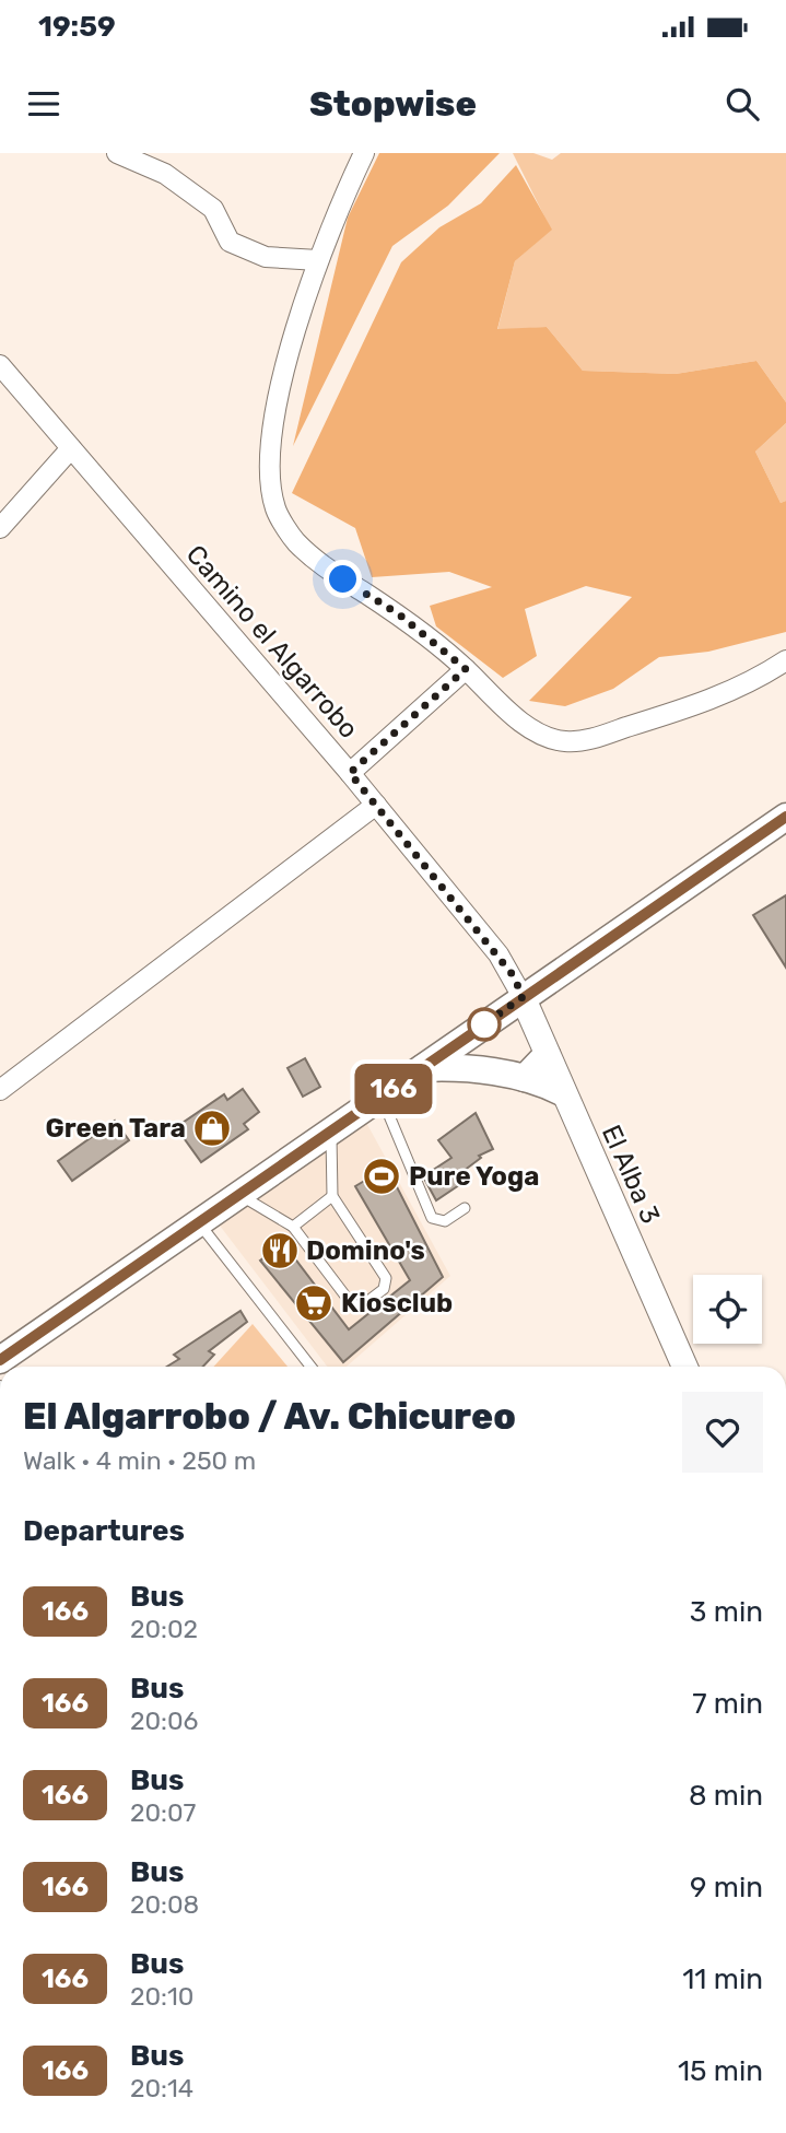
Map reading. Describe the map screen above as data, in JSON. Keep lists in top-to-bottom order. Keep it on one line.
{"streets":{"street":["Camino el Algarrobo","El Alba 3"]},"crossings":[["Camino el Algarrobo","El Alba 3"]],"places":{"shop":["Green Tara"],"sports":["Pure Yoga"],"restaurant":["Domino's"],"supermarket":["Kiosclub"]},"lines":["bus line 166"],"page":{"status":"19:59","header":"Stopwise","on_map":"166","heading":[["El Algarrobo / Av. Chicureo","Walk · 4 min · 250 m"],"Departures"],"list":[{"mark":"166","name":"Bus","note":"20:02","value":"3 min"},{"mark":"166","name":"Bus","note":"20:06","value":"7 min"},{"mark":"166","name":"Bus","note":"20:07","value":"8 min"},{"mark":"166","name":"Bus","note":"20:08","value":"9 min"},{"mark":"166","name":"Bus","note":"20:10","value":"11 min"},{"mark":"166","name":"Bus","note":"20:14","value":"15 min"}]}}
